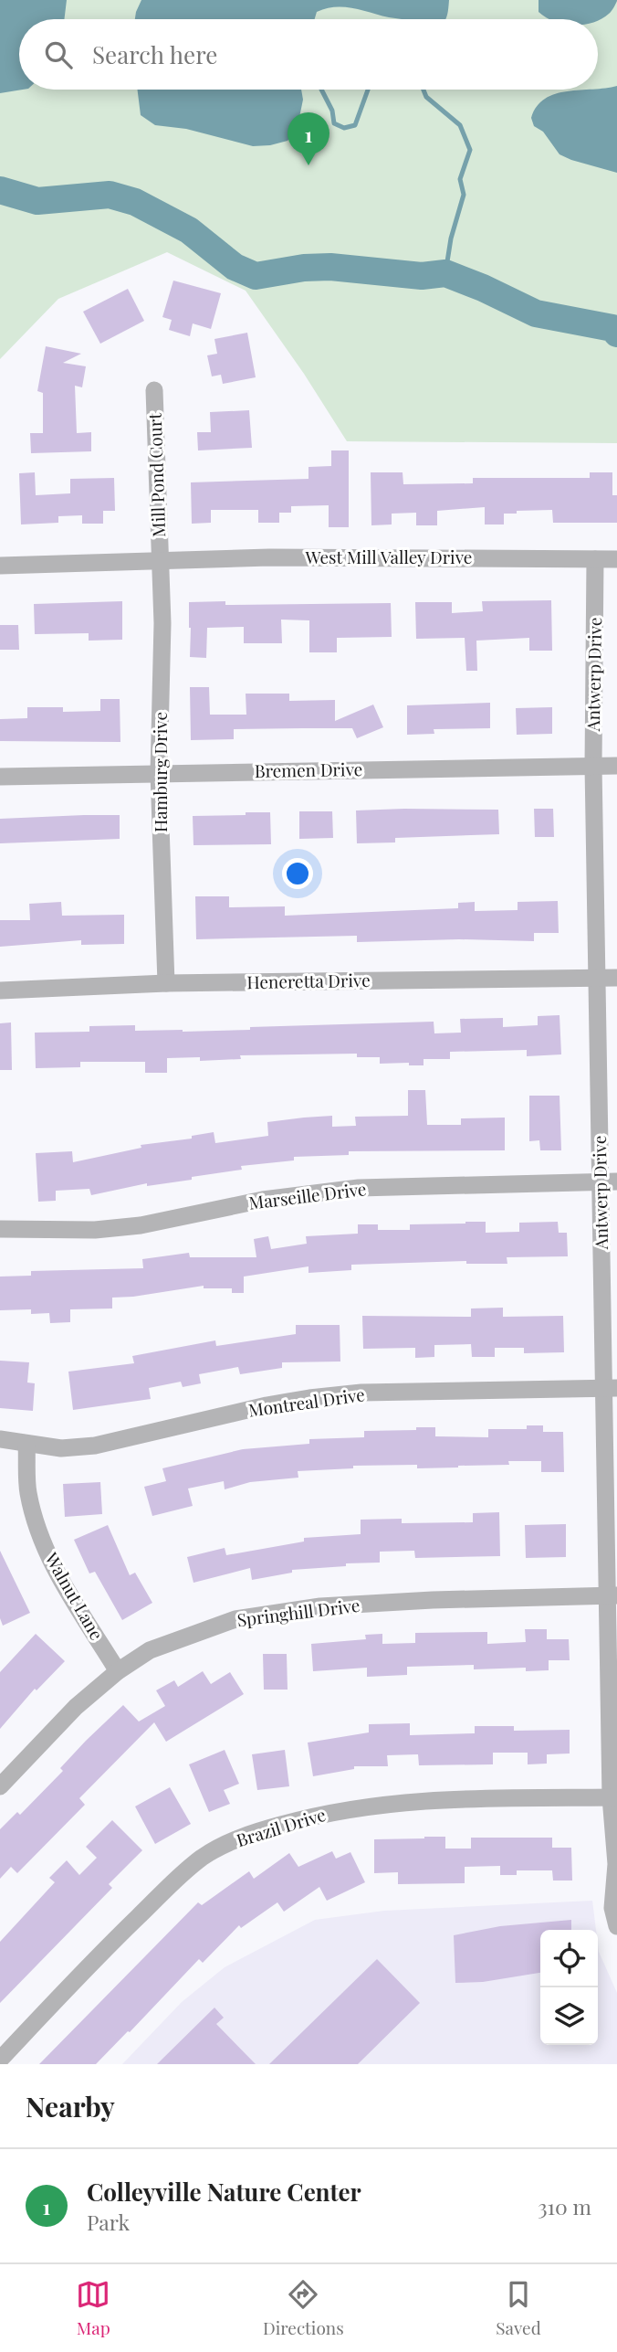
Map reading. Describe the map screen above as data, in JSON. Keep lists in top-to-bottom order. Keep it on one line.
{"streets":{"street":["Mill Pond Court","West Mill Valley Drive","Antwerp Drive","Bremen Drive","Hamburg Drive","Heneretta Drive","Marseille Drive","Montreal Drive","Walnut Lane","Springhill Drive","Brazil Drive"]},"crossings":[["Mill Pond Court","West Mill Valley Drive"],["Mill Pond Court","Hamburg Drive"],["West Mill Valley Drive","Antwerp Drive"],["West Mill Valley Drive","Hamburg Drive"],["Antwerp Drive","Bremen Drive"],["Antwerp Drive","Heneretta Drive"],["Antwerp Drive","Marseille Drive"],["Antwerp Drive","Montreal Drive"],["Antwerp Drive","Springhill Drive"],["Antwerp Drive","Brazil Drive"],["Bremen Drive","Hamburg Drive"],["Hamburg Drive","Heneretta Drive"],["Montreal Drive","Walnut Lane"],["Walnut Lane","Springhill Drive"]],"page":{"search":"Search here","pins":"1","heading":"Nearby","list":[{"mark":"1","name":"Colleyville Nature Center","note":"Park","value":"310 m"}],"nav":["Map","Directions","Saved"]}}
